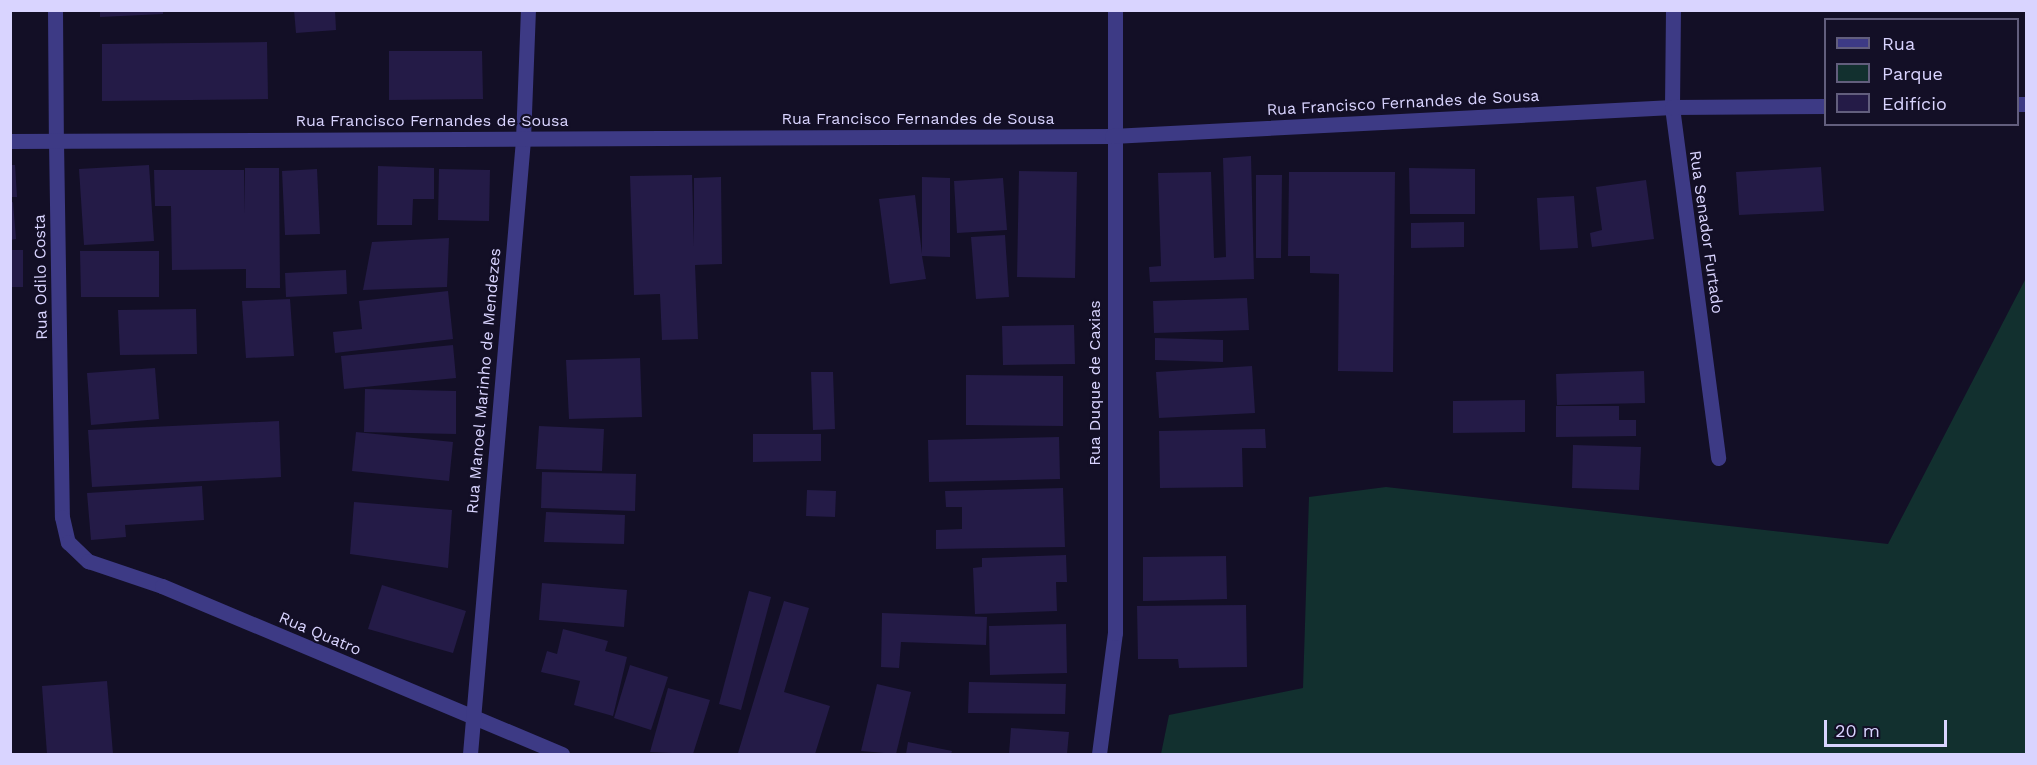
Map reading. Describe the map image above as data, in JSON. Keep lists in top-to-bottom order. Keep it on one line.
{"streets":{"street":["Rua Francisco Fernandes de Sousa","Rua Senador Furtado","Rua Odilo Costa","Rua Manoel Marinho de Mendezes","Rua Duque de Caxias","Rua Quatro"]},"crossings":[["Rua Francisco Fernandes de Sousa","Rua Senador Furtado"],["Rua Francisco Fernandes de Sousa","Rua Odilo Costa"],["Rua Francisco Fernandes de Sousa","Rua Manoel Marinho de Mendezes"],["Rua Francisco Fernandes de Sousa","Rua Duque de Caxias"],["Rua Odilo Costa","Rua Quatro"],["Rua Manoel Marinho de Mendezes","Rua Quatro"]],"legend":["Rua","Parque","Edifício"],"scale_bar":"20 m"}
